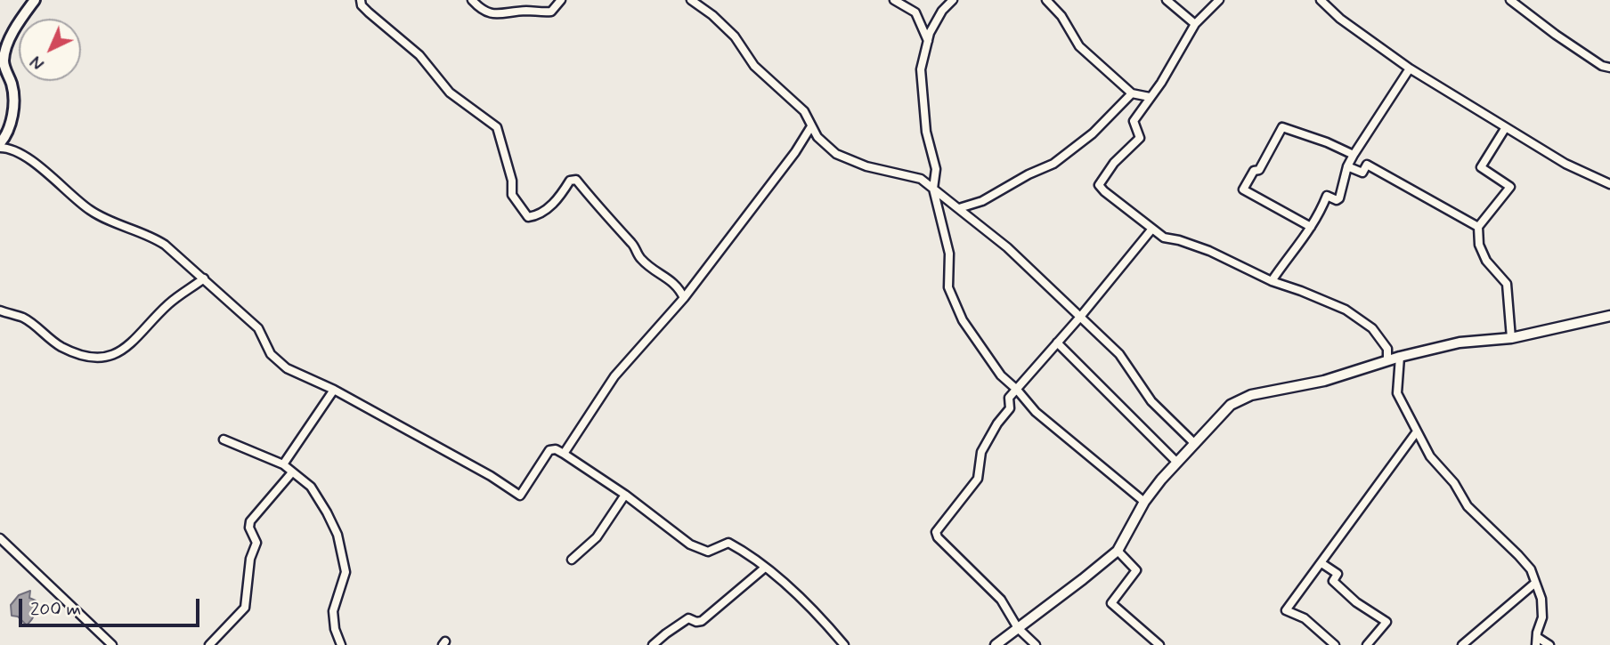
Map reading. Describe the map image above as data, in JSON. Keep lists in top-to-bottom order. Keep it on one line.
{"scale_bar":"200 m","north":"bottom left"}
